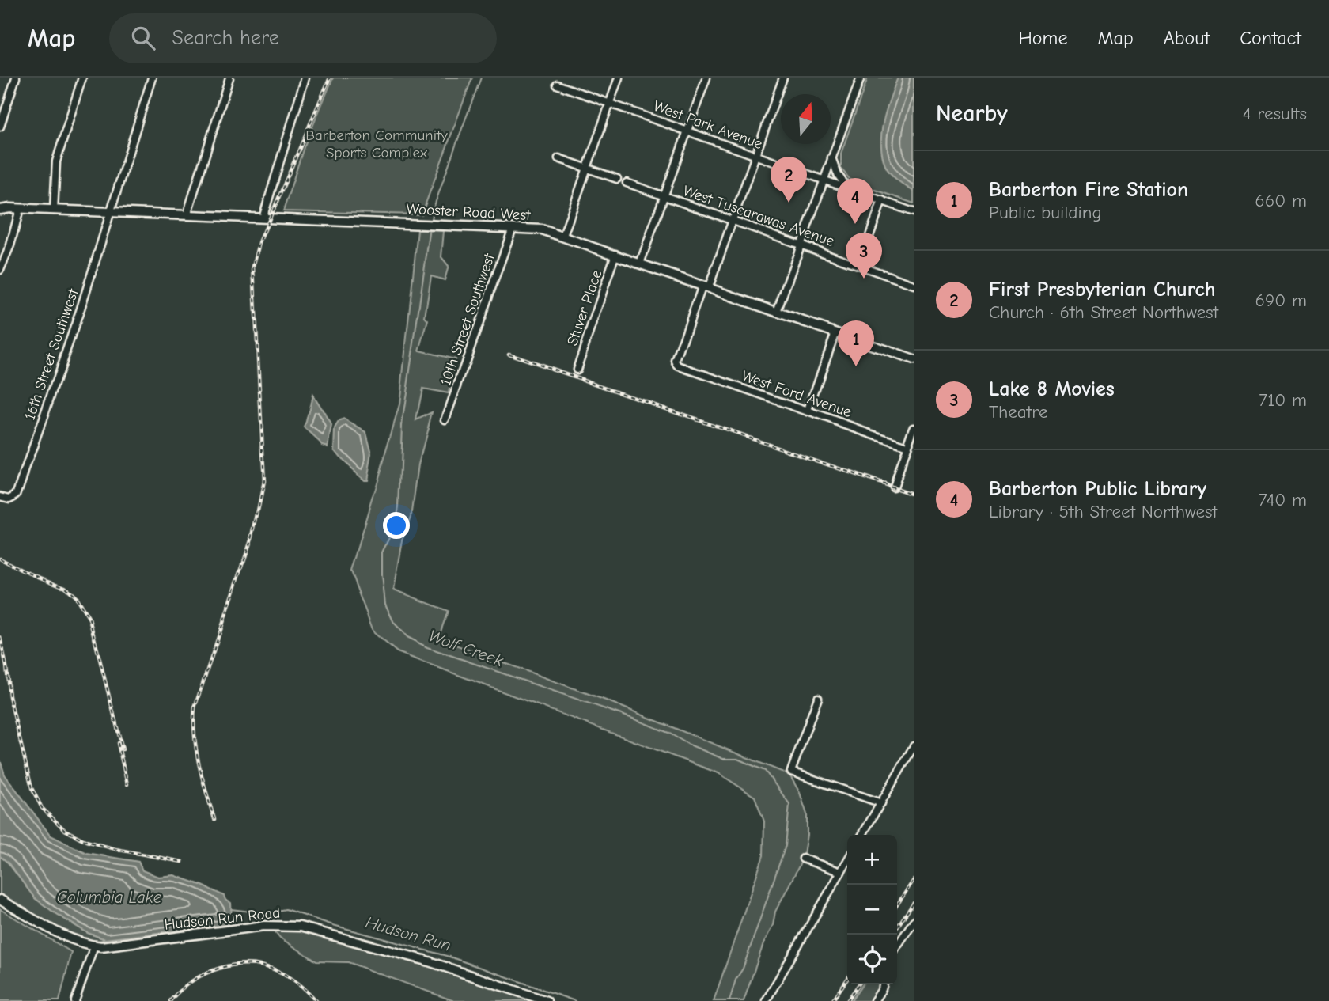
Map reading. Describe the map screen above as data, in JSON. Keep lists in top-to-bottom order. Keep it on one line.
{"streets":{"main road":["Wooster Road West","Hudson Run Road"],"street":["West Park Avenue","West Tuscarawas Avenue","Stuver Place","10th Street Southwest","16th Street Southwest","West Ford Avenue"]},"crossings":[["Wooster Road West","Stuver Place"],["Wooster Road West","10th Street Southwest"],["Wooster Road West","16th Street Southwest"],["Wooster Road West","West Ford Avenue"]],"water":["Wolf Creek","Columbia Lake","Hudson Run"],"parks":["Barberton Community Sports Complex"],"north":"top","page":{"header":"Map","search":"Search here","nav":["Home","Map","About","Contact"],"heading":["Nearby","4 results"],"list":[{"mark":"1","name":"Barberton Fire Station","note":"Public building","value":"660 m"},{"mark":"2","name":"First Presbyterian Church","note":"Church · 6th Street Northwest","value":"690 m"},{"mark":"3","name":"Lake 8 Movies","note":"Theatre","value":"710 m"},{"mark":"4","name":"Barberton Public Library","note":"Library · 5th Street Northwest","value":"740 m"}],"pins":["2","4","3","1"],"map_buttons":["+","−"]}}
